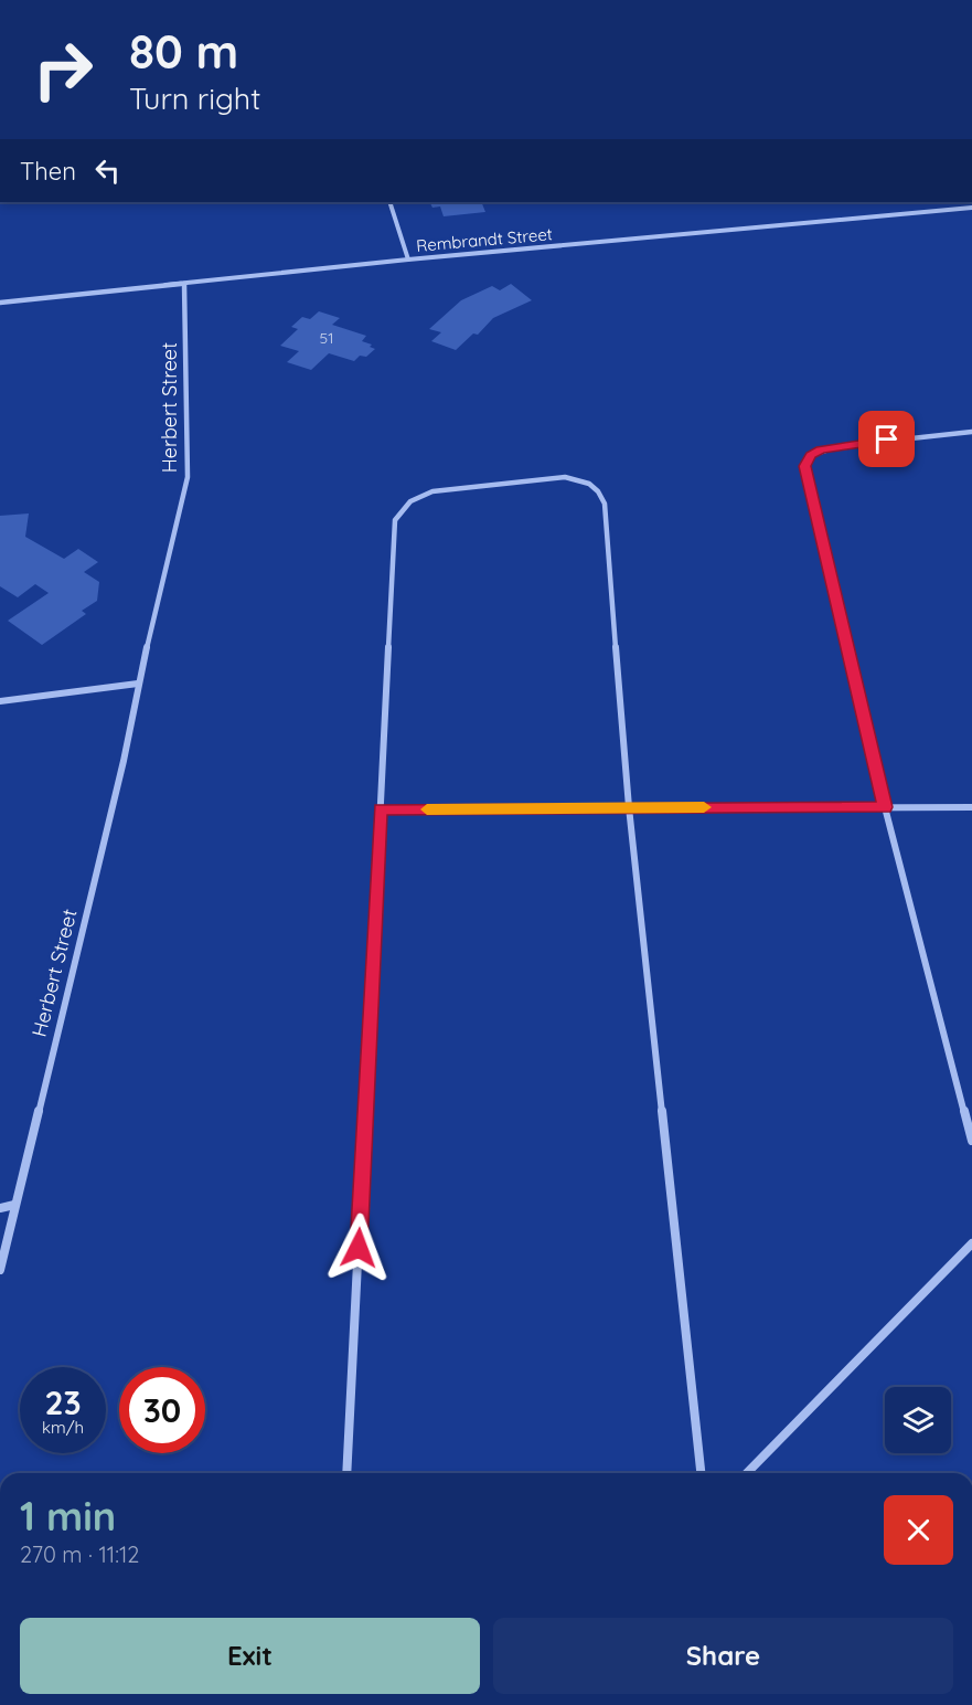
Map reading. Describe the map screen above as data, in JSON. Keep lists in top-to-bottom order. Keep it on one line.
{"streets":{"street":["Rembrandt Street","Herbert Street"]},"crossings":[["Rembrandt Street","Herbert Street"]],"house_numbers":["51"],"page":{"turn":["80 m","Turn right"],"then":"Then","speed":"23 km/h","limit":"30","heading":["1 min","270 m · 11:12"],"buttons":["Exit","Share"]}}
